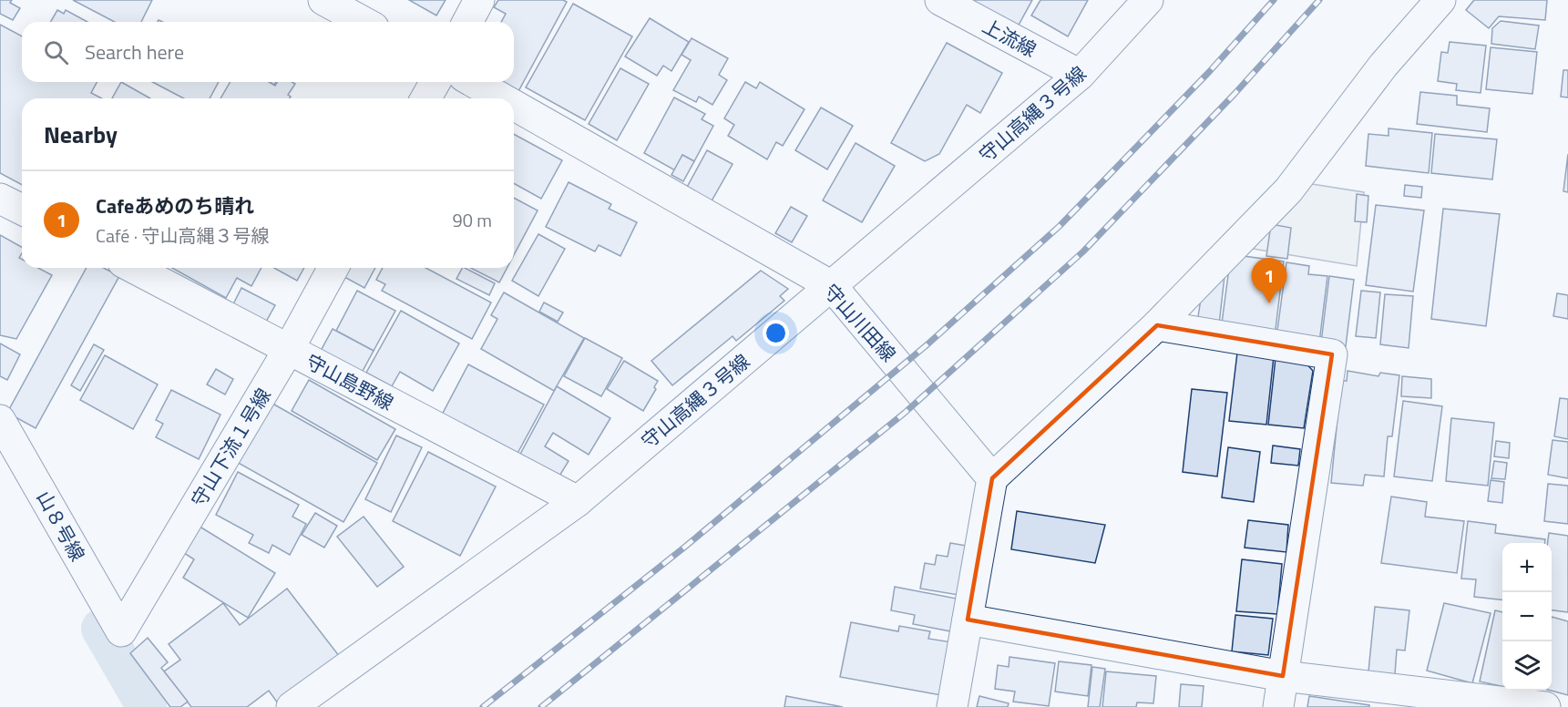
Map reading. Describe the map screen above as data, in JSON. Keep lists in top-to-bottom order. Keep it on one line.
{"streets":{"street":["上流線","守山高縄３号線","守山川田線","守山島野線","守山下流１号線","山８号線"]},"crossings":[["上流線","守山高縄３号線"],["守山高縄３号線","守山川田線"],["守山高縄３号線","守山島野線"],["守山島野線","守山下流１号線"],["守山下流１号線","山８号線"]],"page":{"search":"Search here","heading":"Nearby","list":[{"mark":"1","name":"Cafeあめのち晴れ","note":"Café · 守山高縄３号線","value":"90 m"}],"pins":"1","map_buttons":["+","−"]}}
